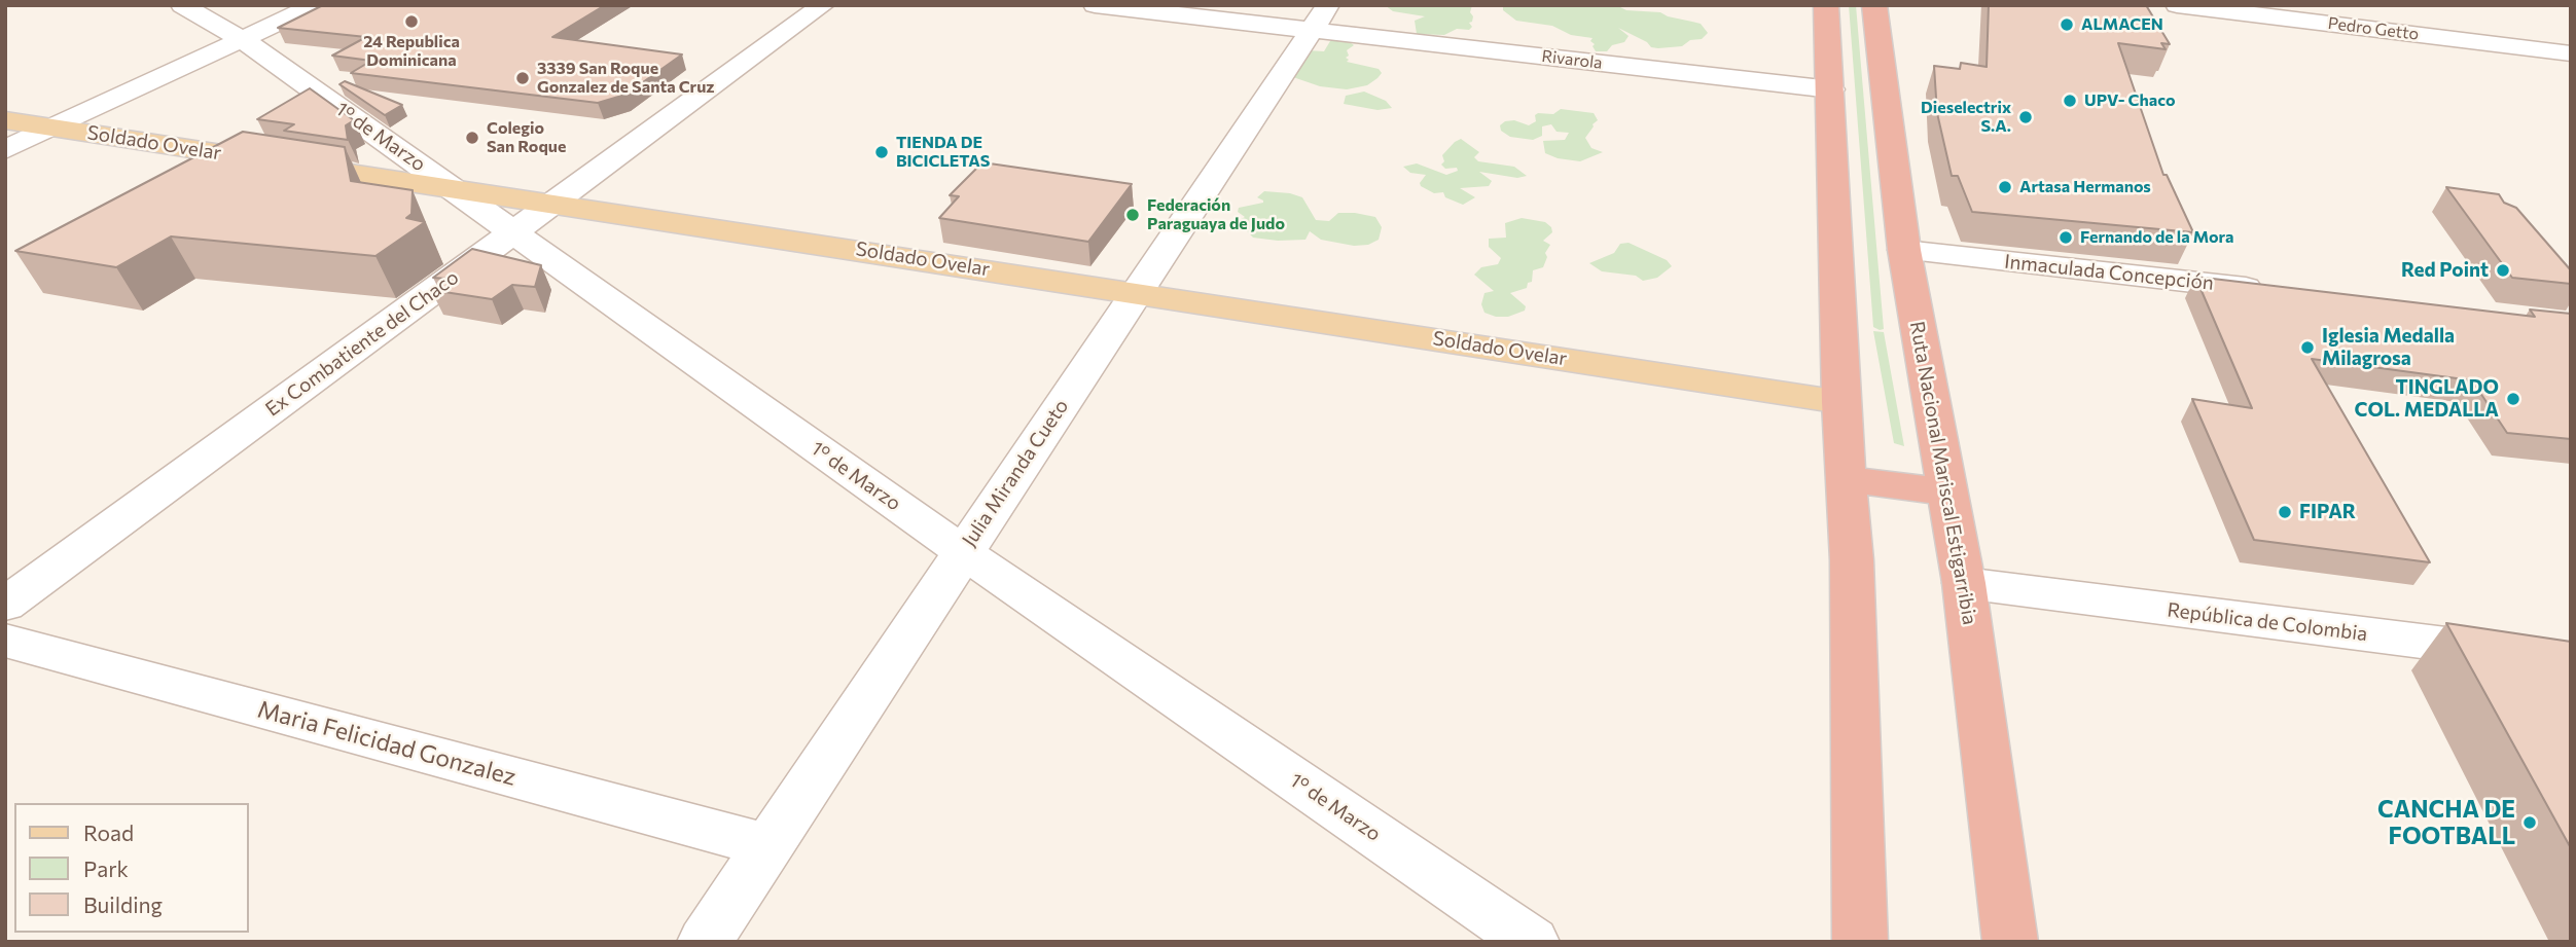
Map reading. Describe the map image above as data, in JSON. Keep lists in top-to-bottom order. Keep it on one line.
{"streets":{"highway":["Ruta Nacional Mariscal Estigarribia"],"main road":["Soldado Ovelar"],"street":["Pedro Getto","Rivarola","1º de Marzo","Inmaculada Concepción","Ex Combatiente del Chaco","Julia Miranda Cueto","República de Colombia","Maria Felicidad Gonzalez"]},"crossings":[["Rivarola","Julia Miranda Cueto"],["1º de Marzo","Soldado Ovelar"],["1º de Marzo","Ex Combatiente del Chaco"],["1º de Marzo","Julia Miranda Cueto"],["Soldado Ovelar","Ex Combatiente del Chaco"],["Soldado Ovelar","Julia Miranda Cueto"],["Inmaculada Concepción","Ruta Nacional Mariscal Estigarribia"],["Julia Miranda Cueto","Maria Felicidad Gonzalez"],["Ruta Nacional Mariscal Estigarribia","República de Colombia"]],"places":["24 Republica Dominicana","ALMACEN","3339 San Roque Gonzalez de Santa Cruz","UPV- Chaco","Dieselectrix S.A.","Colegio San Roque","TIENDA DE BICICLETAS","Artasa Hermanos","Federación Paraguaya de Judo","Fernando de la Mora","Red Point","Iglesia Medalla Milagrosa","TINGLADO COL. MEDALLA","FIPAR","CANCHA DE FOOTBALL"],"legend":["Road","Park","Building"]}
